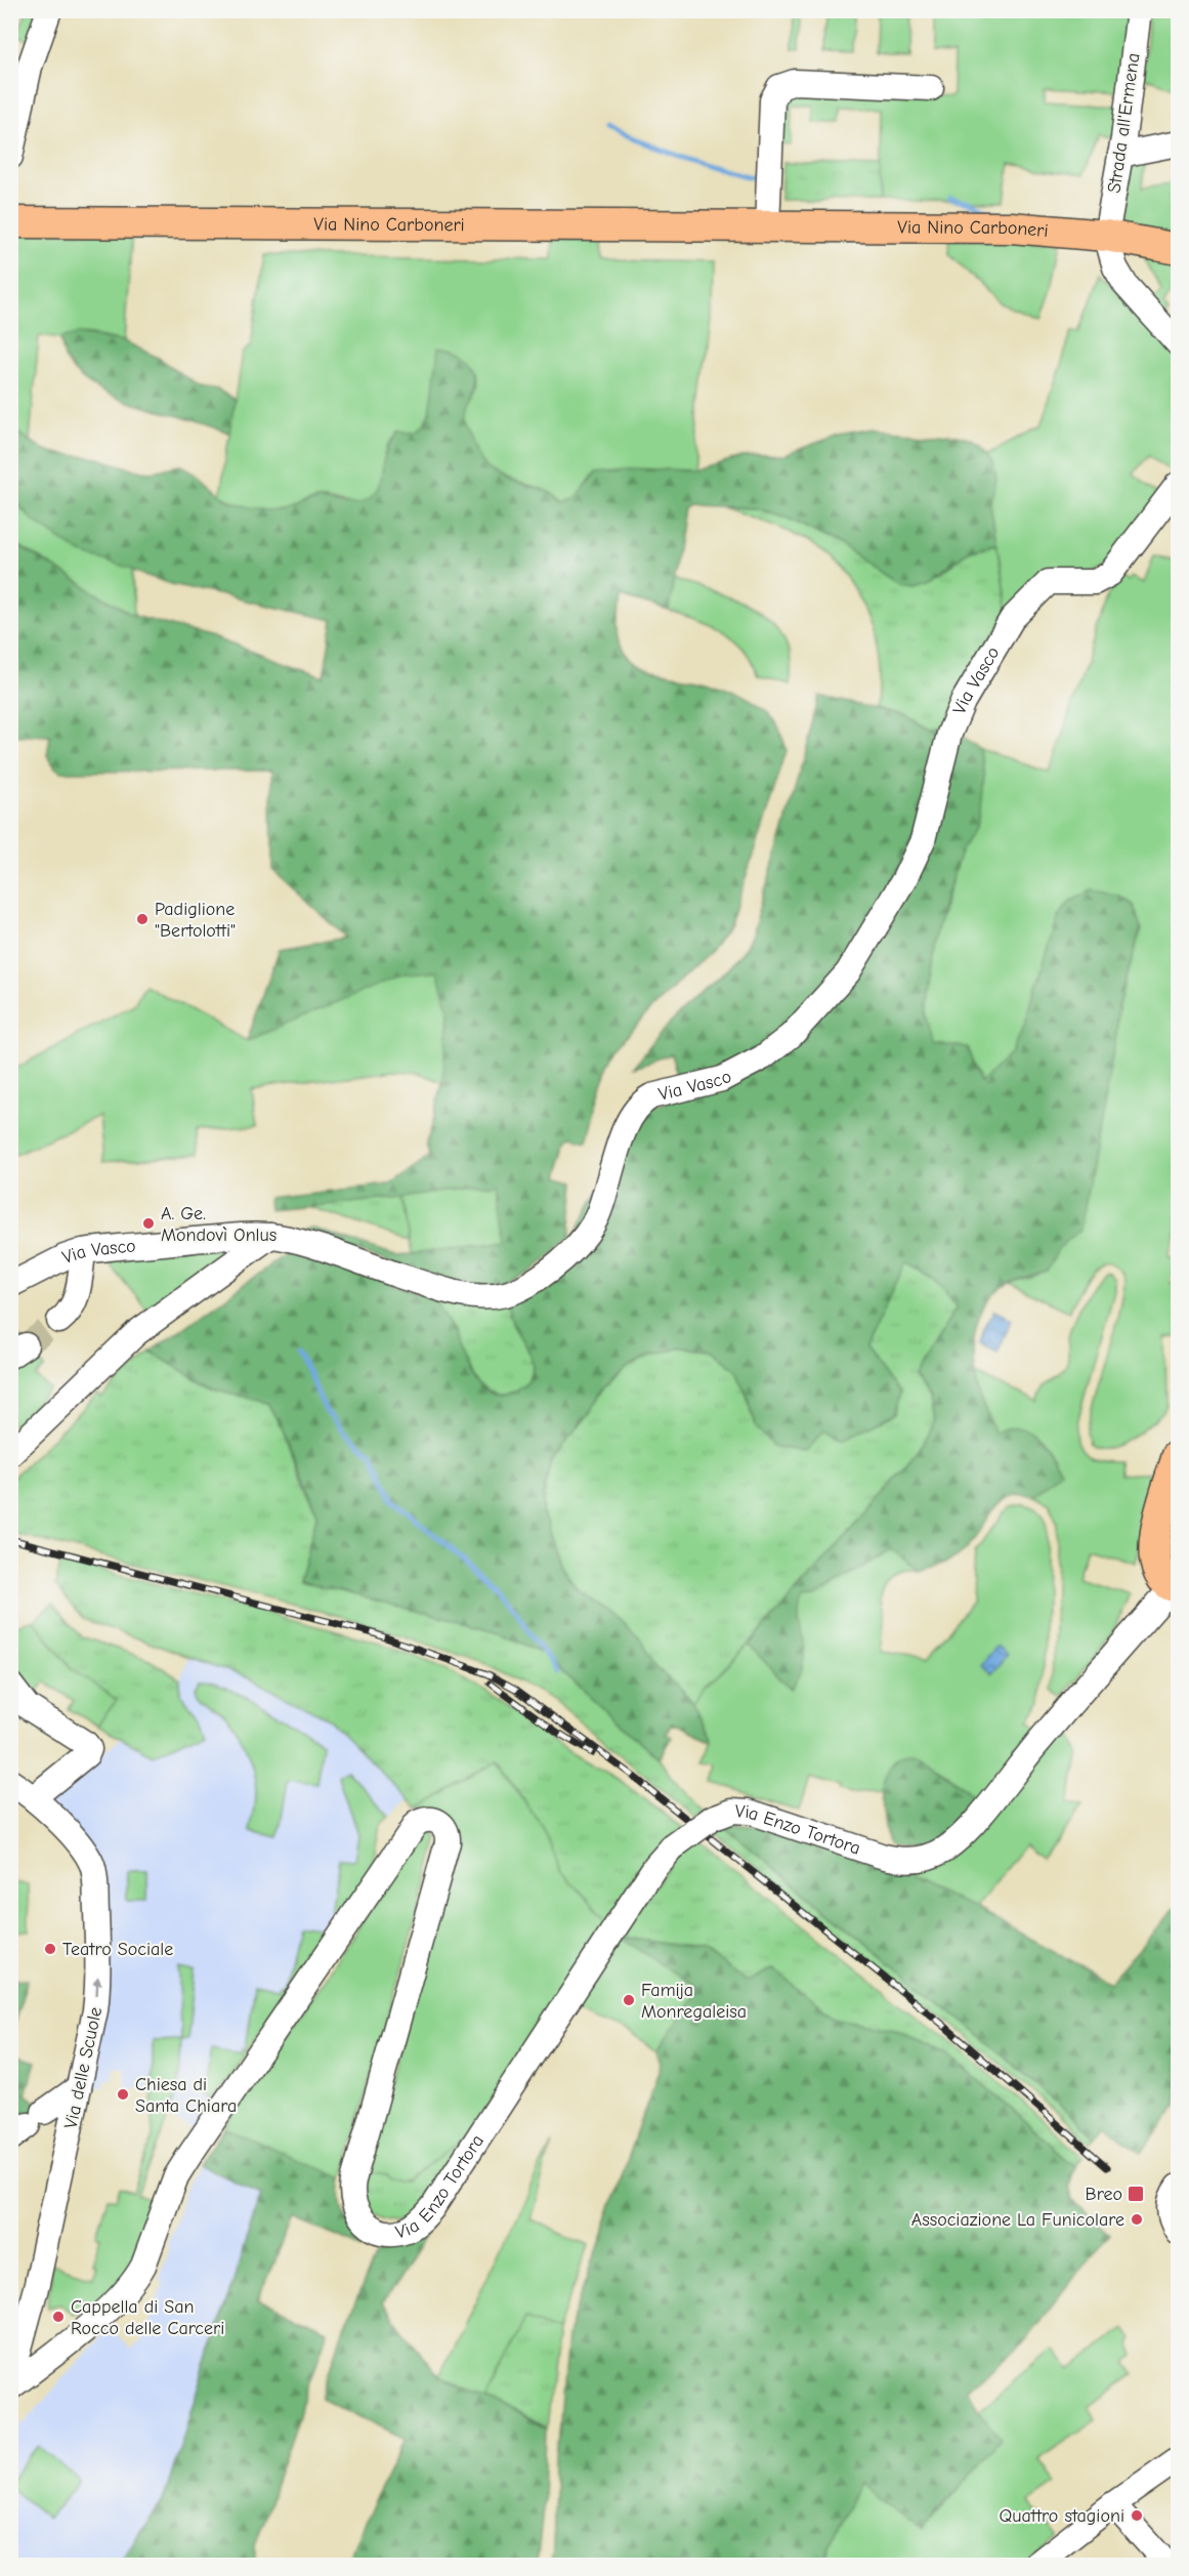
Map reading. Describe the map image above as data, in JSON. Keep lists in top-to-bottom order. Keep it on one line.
{"streets":{"main road":["Via Nino Carboneri"],"street":["Strada all'Ermena","Via Vasco","Via Enzo Tortora","Via delle Scuole"]},"crossings":[["Strada all'Ermena","Via Nino Carboneri"]],"one_way":["Via delle Scuole"],"places":{"other":["Padiglione \"Bertolotti\"","A. Ge. Mondovì Onlus","Teatro Sociale","Famija Monregaleisa","Chiesa di Santa Chiara","Associazione La Funicolare","Cappella di San Rocco delle Carceri","Quattro stagioni"],"transit":["Breo"]}}
